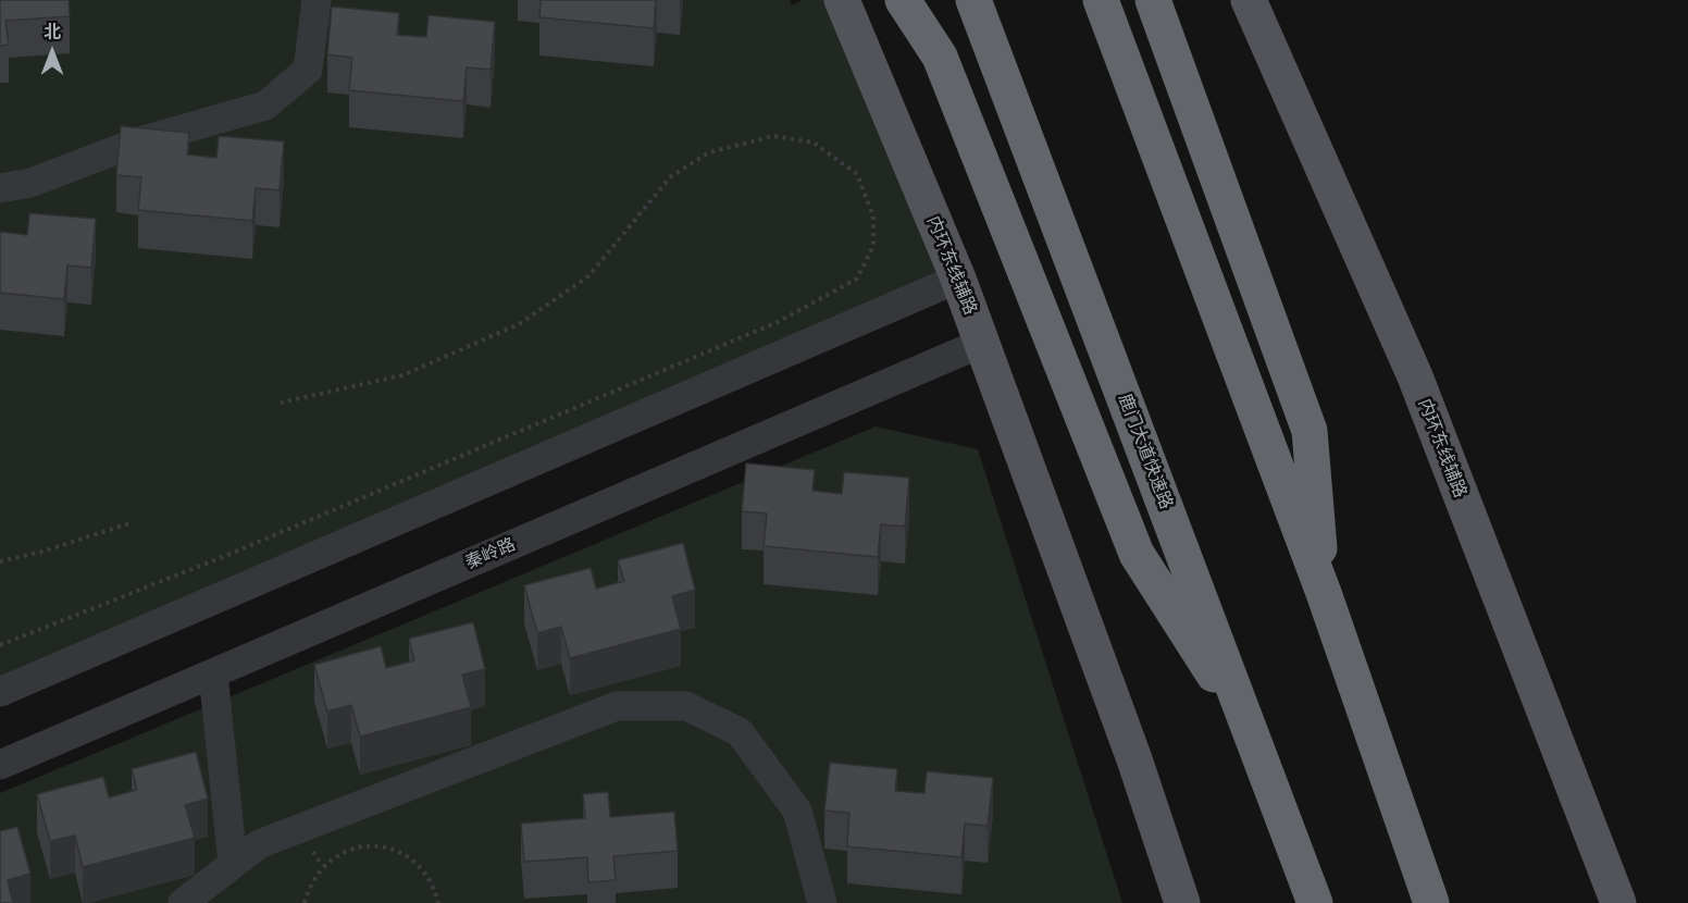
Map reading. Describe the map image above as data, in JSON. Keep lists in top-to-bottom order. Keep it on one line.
{"streets":{"highway":["鹿门大道快速路"],"main road":["内环东线辅路"],"street":["秦岭路"]},"crossings":[["内环东线辅路","秦岭路"]],"north":"top"}
